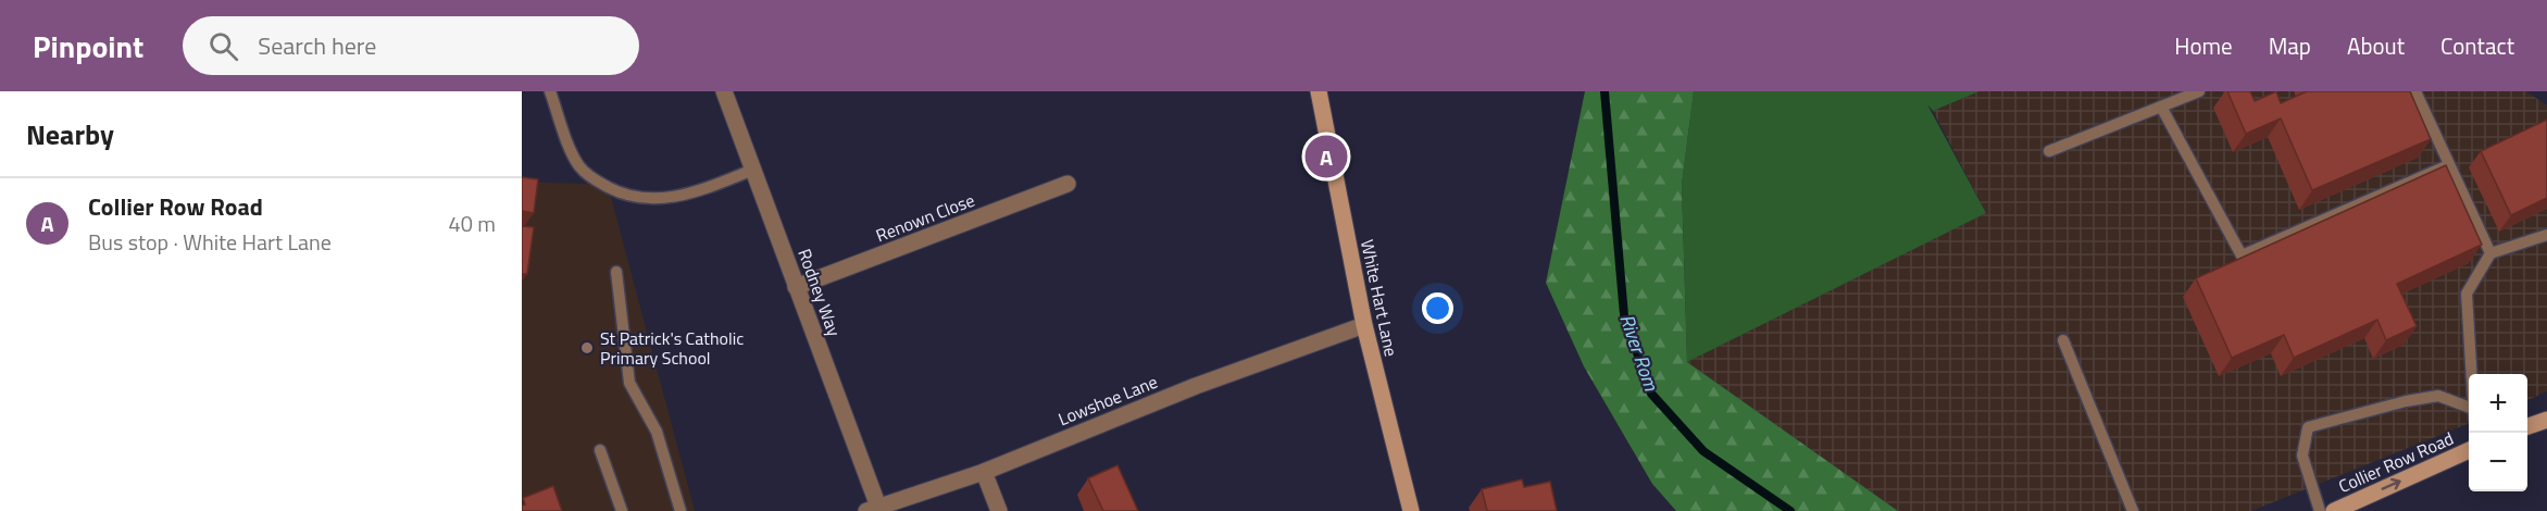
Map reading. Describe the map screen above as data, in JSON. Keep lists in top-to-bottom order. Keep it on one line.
{"streets":{"street":["Renown Close","Rodney Way","White Hart Lane","Lowshoe Lane","Collier Row Road"]},"crossings":[["Renown Close","Rodney Way"],["Rodney Way","Lowshoe Lane"],["White Hart Lane","Lowshoe Lane"]],"one_way":["Collier Row Road"],"water":["River Rom"],"places":["St Patrick's Catholic Primary School"],"page":{"header":"Pinpoint","search":"Search here","nav":["Home","Map","About","Contact"],"heading":"Nearby","pins":"A","list":[{"mark":"A","name":"Collier Row Road","note":"Bus stop · White Hart Lane","value":"40 m"}],"map_buttons":["+","−"]}}
